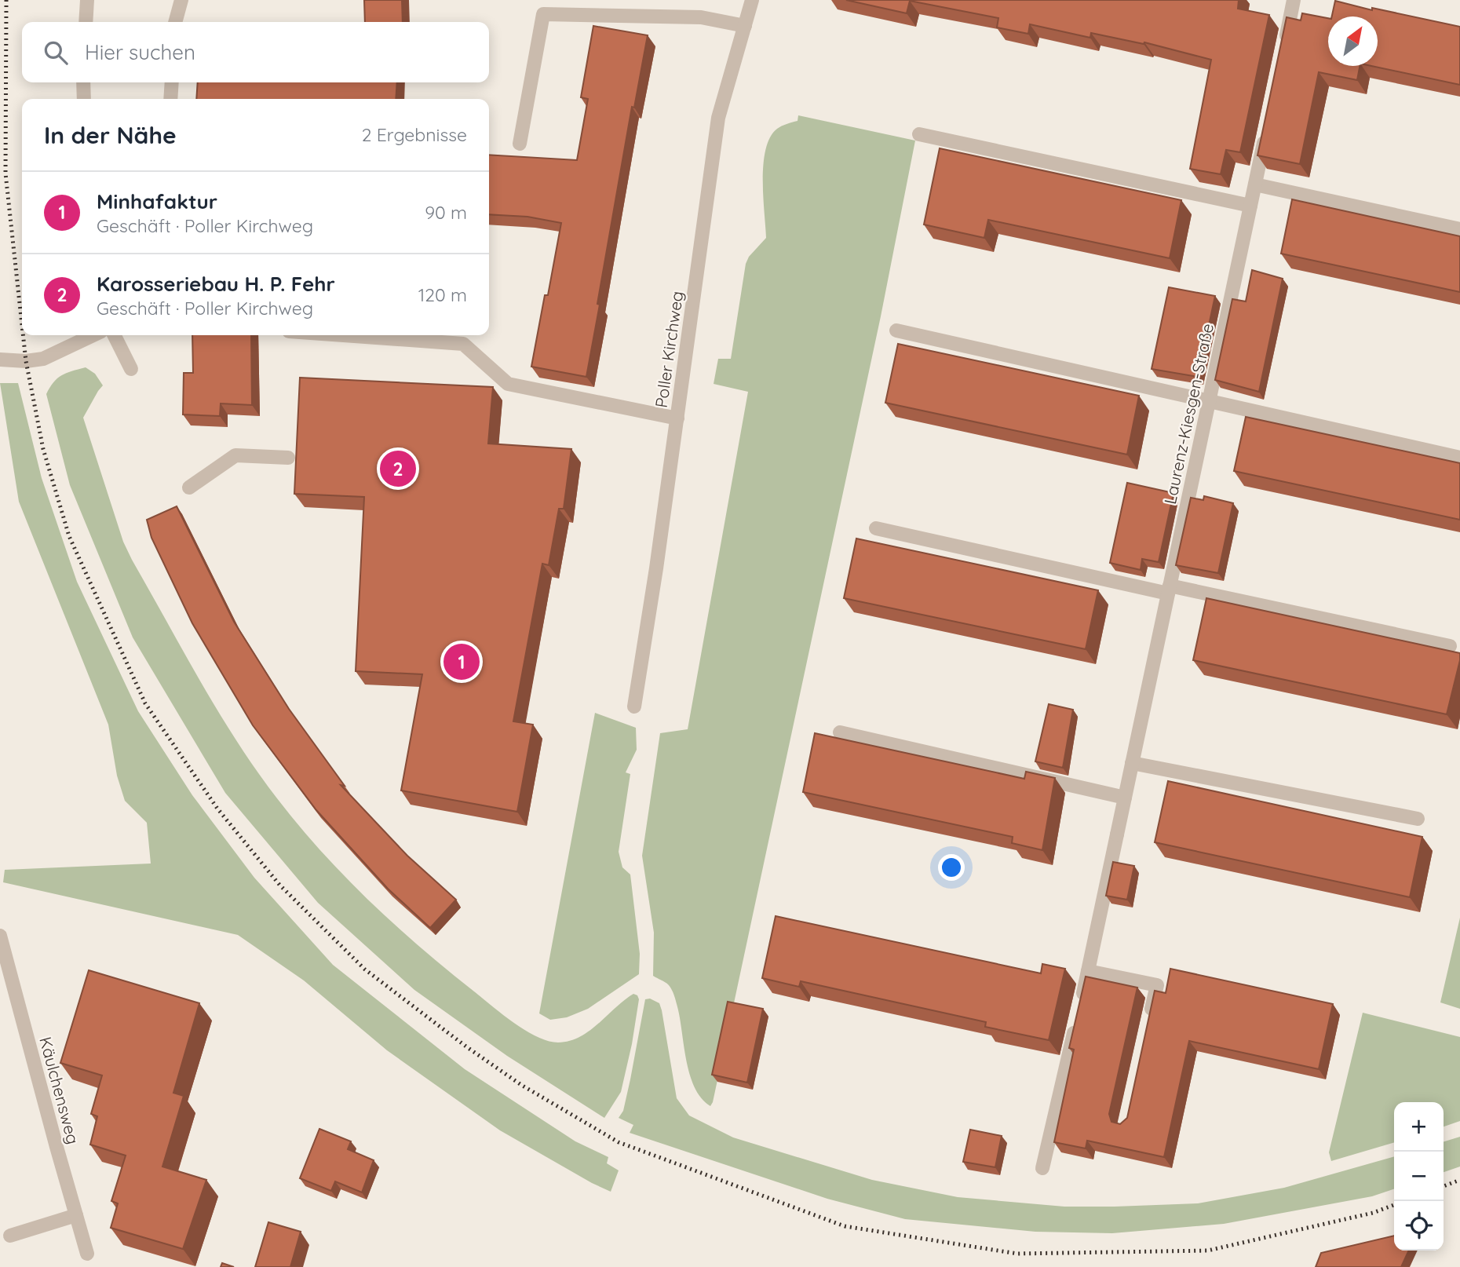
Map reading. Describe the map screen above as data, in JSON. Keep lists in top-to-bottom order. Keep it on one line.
{"streets":{"street":["Poller Kirchweg","Laurenz-Kiesgen-Straße","Käulchensweg"]},"north":"top right","page":{"search":"Hier suchen","heading":["In der Nähe","2 Ergebnisse"],"list":[{"mark":"1","name":"Minhafaktur","note":"Geschäft · Poller Kirchweg","value":"90 m"},{"mark":"2","name":"Karosseriebau H. P. Fehr","note":"Geschäft · Poller Kirchweg","value":"120 m"}],"pins":["2","1"],"map_buttons":["+","−"]}}
